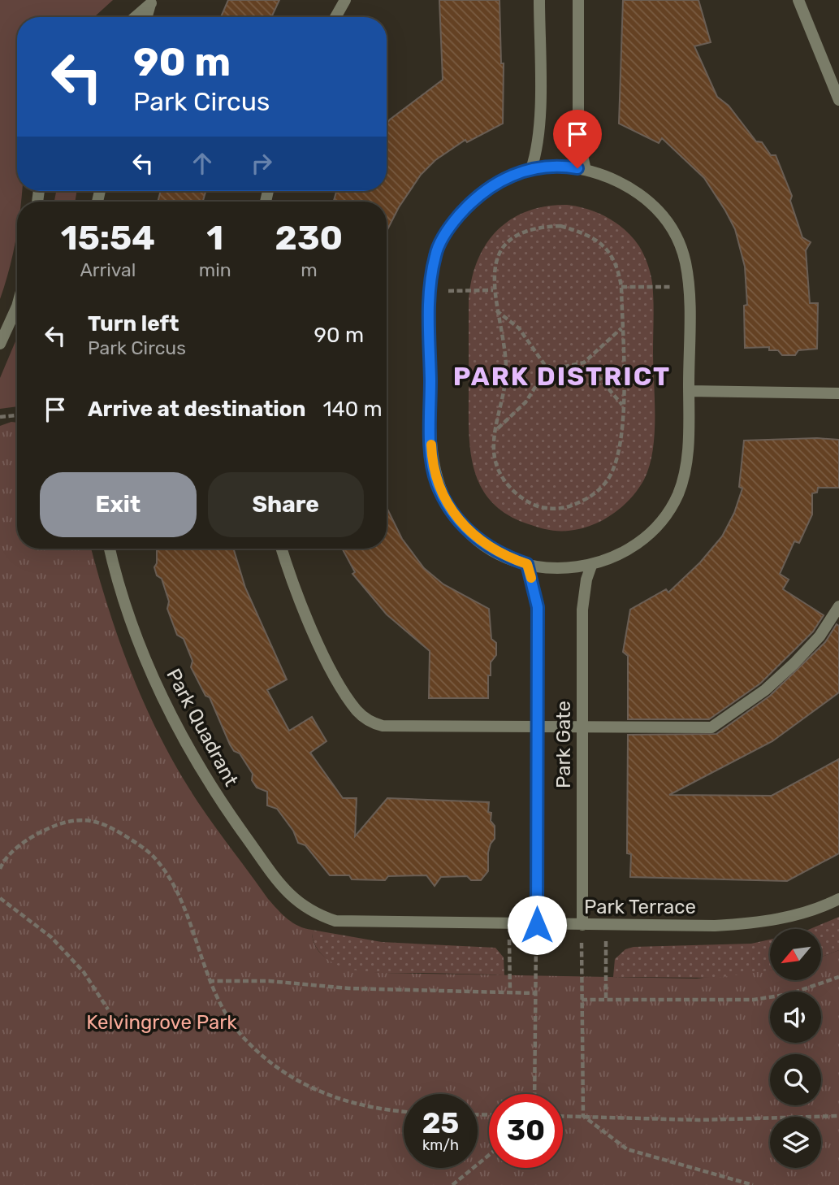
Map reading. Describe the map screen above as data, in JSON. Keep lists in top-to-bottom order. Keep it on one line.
{"streets":{"street":["Park Quadrant","Park Gate","Park Terrace"]},"crossings":[["Park Quadrant","Park Terrace"],["Park Gate","Park Terrace"]],"districts":["PARK DISTRICT"],"parks":["Kelvingrove Park"],"north":"bottom left","page":{"turn":["90 m","Park Circus"],"eta":["15:54","Arrival","1","min","230","m"],"list":[{"name":"Turn left","note":"Park Circus","value":"90 m"},{"name":"Arrive at destination","value":"140 m"}],"buttons":["Exit","Share"],"speed":"25 km/h","limit":"30"}}
